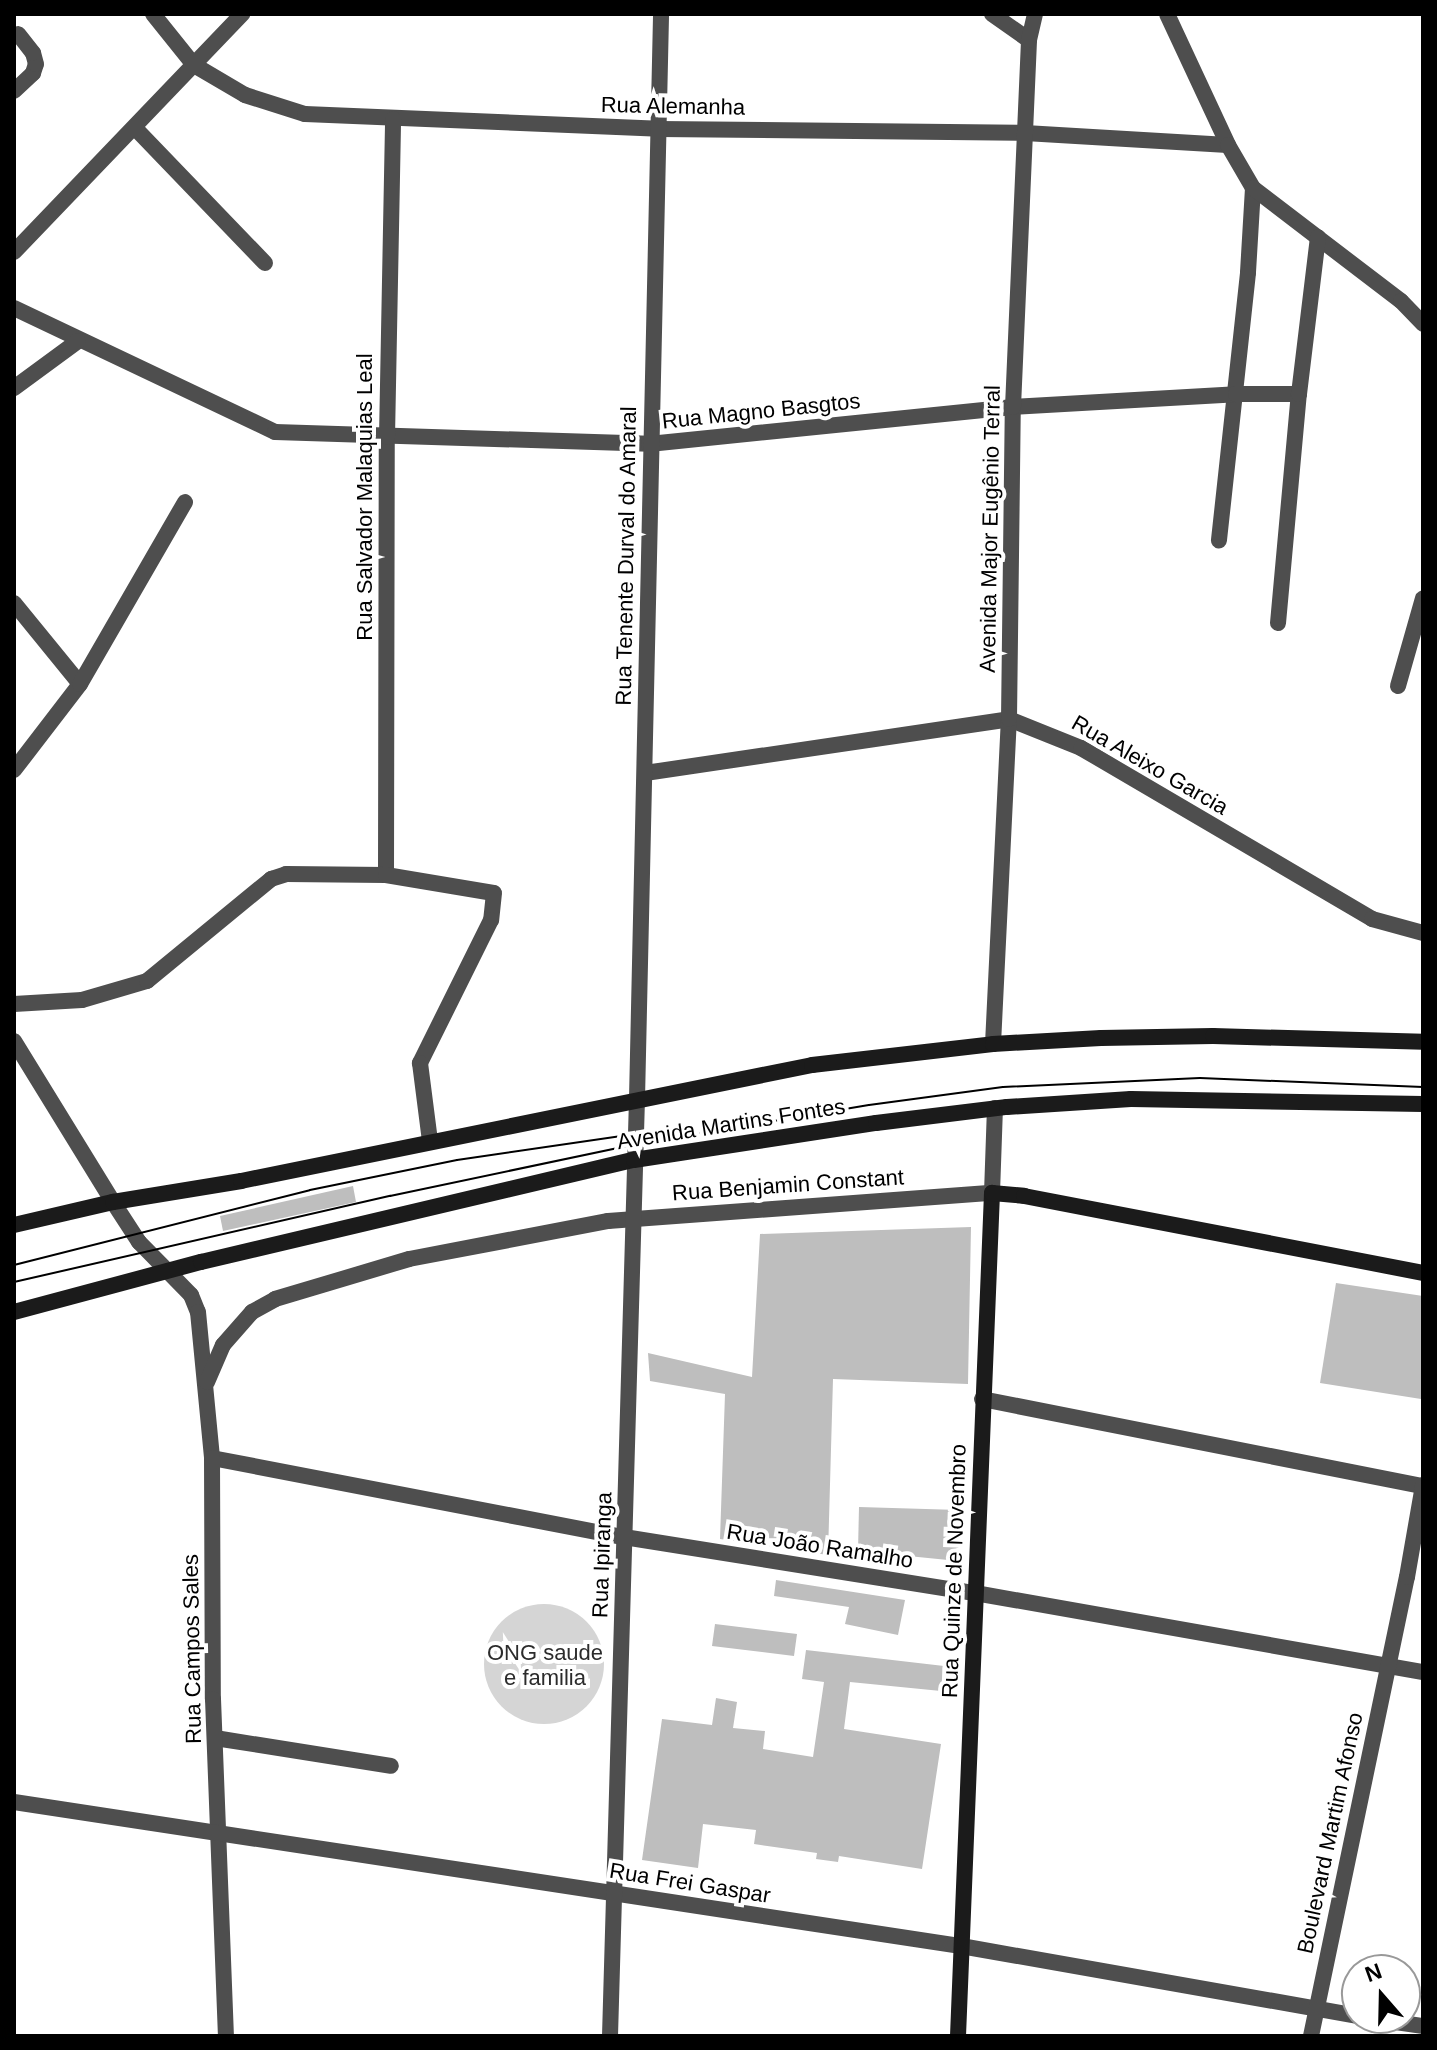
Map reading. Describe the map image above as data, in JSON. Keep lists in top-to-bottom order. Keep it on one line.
{"streets":{"main road":["Avenida Martins Fontes","Rua Benjamin Constant","Rua Quinze de Novembro"],"street":["Rua Alemanha","Rua Magno Basgtos","Rua Salvador Malaquias Leal","Avenida Major Eugênio Terral","Rua Tenente Durval do Amaral","Rua Aleixo Garcia","Rua João Ramalho","Rua Ipiranga","Rua Campos Sales","Boulevard Martim Afonso","Rua Frei Gaspar"]},"crossings":[["Rua Alemanha","Rua Salvador Malaquias Leal"],["Rua Alemanha","Avenida Major Eugênio Terral"],["Rua Alemanha","Rua Tenente Durval do Amaral"],["Rua Magno Basgtos","Rua Salvador Malaquias Leal"],["Rua Magno Basgtos","Avenida Major Eugênio Terral"],["Rua Magno Basgtos","Rua Tenente Durval do Amaral"],["Avenida Major Eugênio Terral","Rua Aleixo Garcia"],["Avenida Major Eugênio Terral","Avenida Martins Fontes"],["Rua Tenente Durval do Amaral","Avenida Martins Fontes"],["Avenida Martins Fontes","Rua Quinze de Novembro"],["Avenida Martins Fontes","Rua Campos Sales"],["Rua Benjamin Constant","Rua Ipiranga"],["Rua Benjamin Constant","Rua Quinze de Novembro"],["Rua Benjamin Constant","Rua Campos Sales"],["Rua João Ramalho","Rua Ipiranga"],["Rua João Ramalho","Rua Quinze de Novembro"],["Rua João Ramalho","Rua Campos Sales"],["Rua João Ramalho","Boulevard Martim Afonso"],["Rua Ipiranga","Rua Frei Gaspar"],["Rua Quinze de Novembro","Rua Frei Gaspar"],["Rua Campos Sales","Rua Frei Gaspar"],["Boulevard Martim Afonso","Rua Frei Gaspar"]],"parks":["ONG saude e familia"],"north":"top"}
